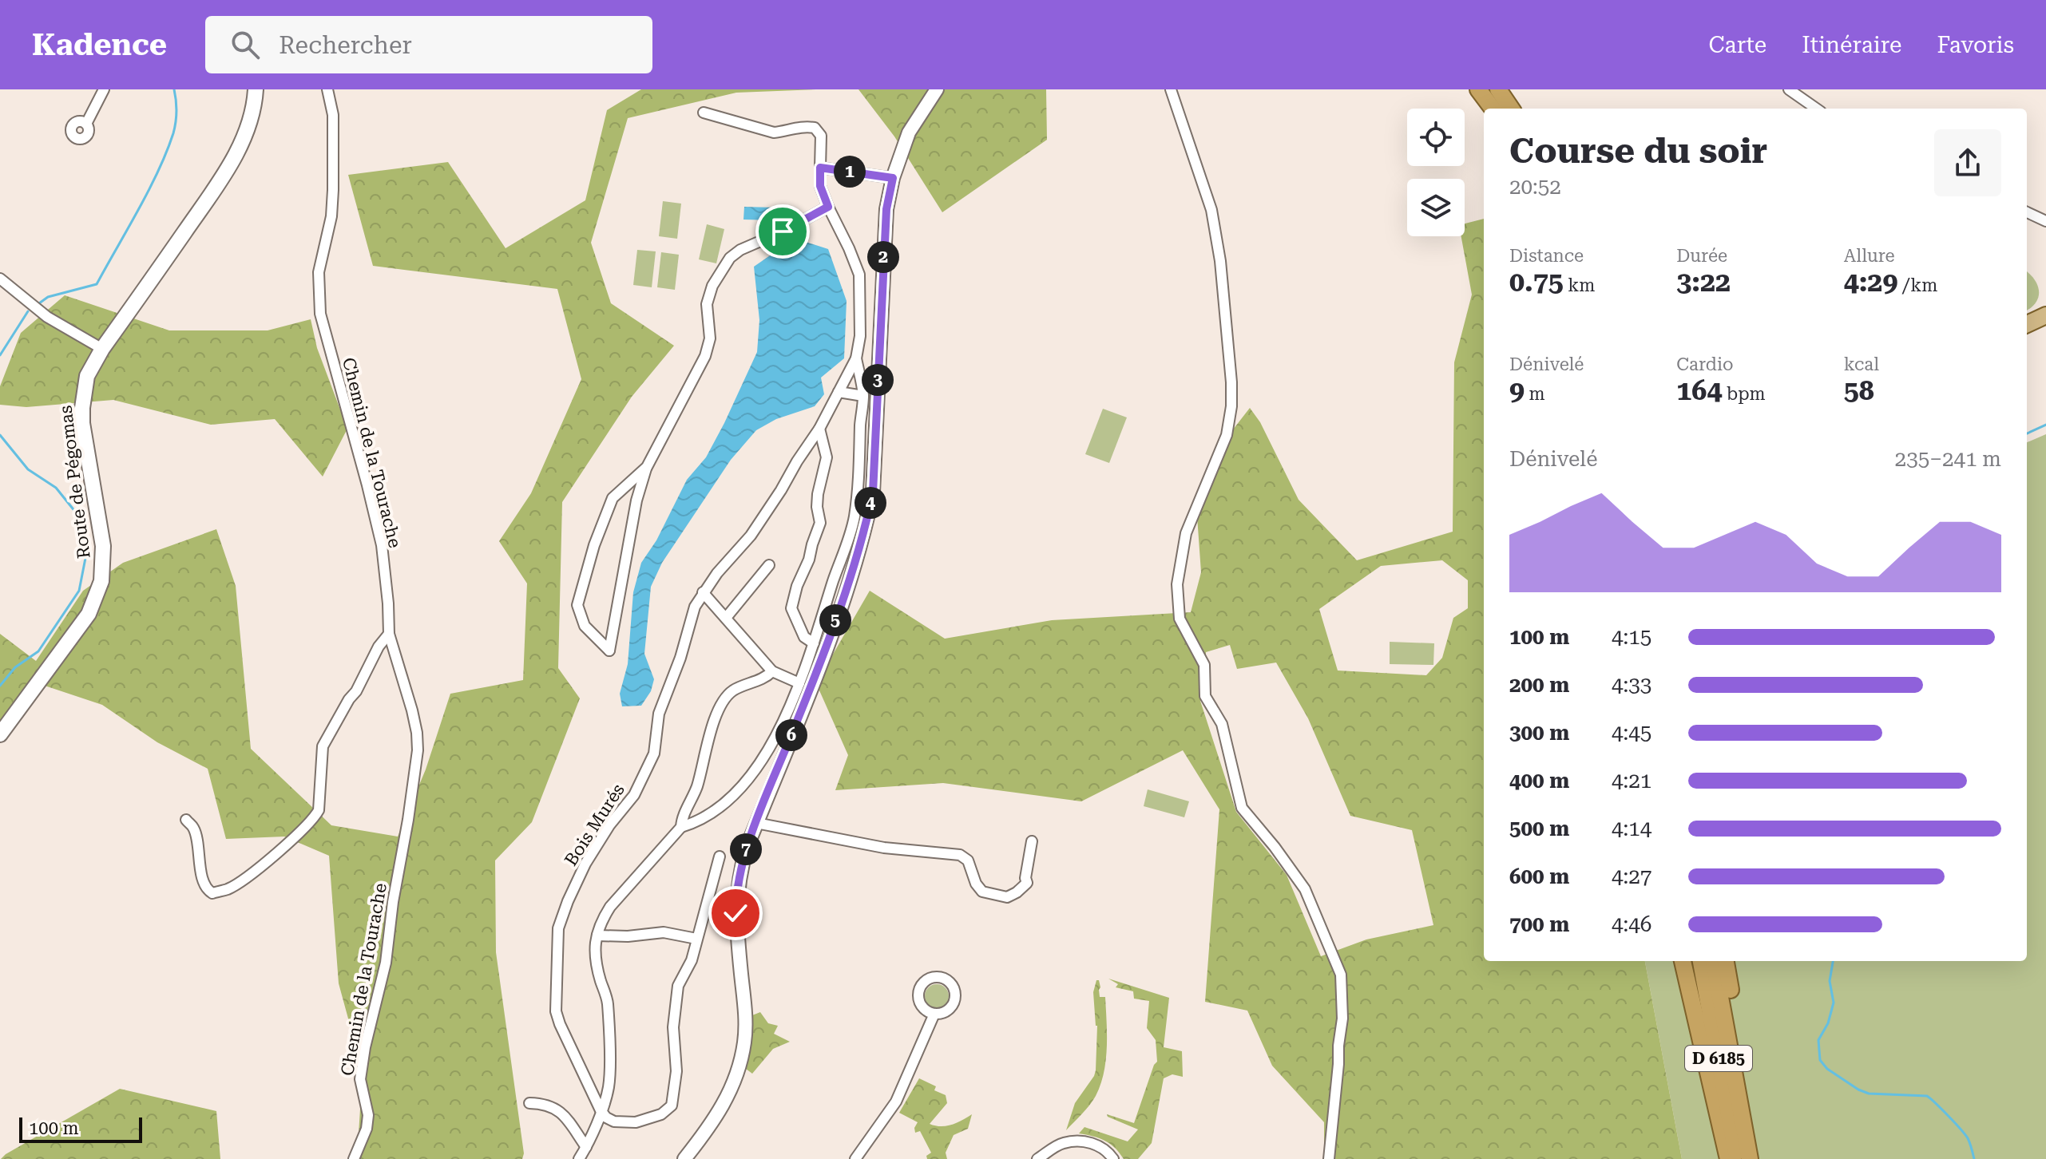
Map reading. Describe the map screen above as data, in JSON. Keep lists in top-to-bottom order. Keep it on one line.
{"streets":{"highway":["D 6185"],"main road":["Route de Pégomas"],"street":["Chemin de la Tourache","Bois Murés"]},"scale_bar":"100 m","page":{"header":"Kadence","search":"Rechercher","nav":["Carte","Itinéraire","Favoris"],"heading":["Course du soir","20:52"],"pins":["1","2","3","4","5","6","7"],"stats":[["Distance","0.75 km"],["Durée","3:22"],["Allure","4:29 /km"],["Dénivelé","9 m"],["Cardio","164 bpm"],["kcal","58"]],"chart":["Dénivelé","235–241 m"],"list":[{"name":"100 m","note":"4:15"},{"name":"200 m","note":"4:33"},{"name":"300 m","note":"4:45"},{"name":"400 m","note":"4:21"},{"name":"500 m","note":"4:14"},{"name":"600 m","note":"4:27"},{"name":"700 m","note":"4:46"}],"scale":"100 m"}}
